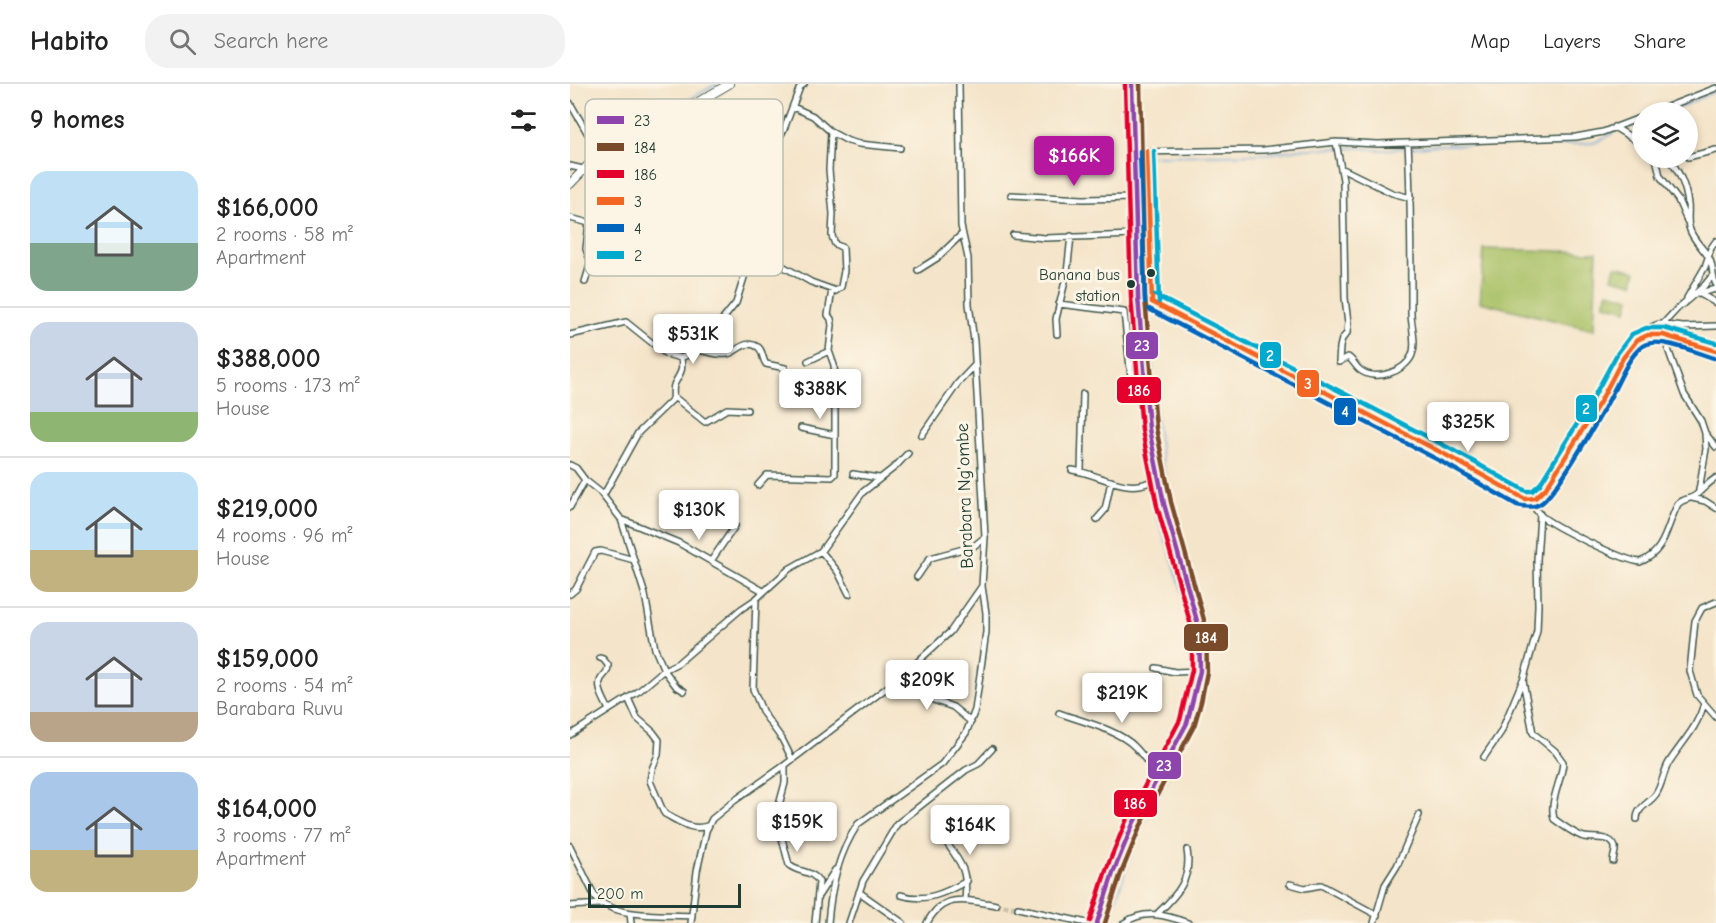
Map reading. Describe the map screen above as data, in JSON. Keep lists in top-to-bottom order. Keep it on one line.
{"streets":{"street":["Barabara Ng'ombe"]},"places":["Banana bus station"],"lines":["transit line 23","transit line 184","transit line 186","transit line 3","transit line 4","transit line 2"],"legend":["23","184","186","3","4","2"],"scale_bar":"200 m","page":{"header":"Habito","search":"Search here","nav":["Map","Layers","Share"],"heading":"9 homes","price":["$166K","$531K","$388K","$325K","$130K","$209K","$219K","$159K","$164K"],"list":[{"name":"$166,000","note":"2 rooms · 58 m² · Apartment"},{"name":"$388,000","note":"5 rooms · 173 m² · House"},{"name":"$219,000","note":"4 rooms · 96 m² · House"},{"name":"$159,000","note":"2 rooms · 54 m² · Barabara Ruvu"},{"name":"$164,000","note":"3 rooms · 77 m² · Apartment"}],"scale":"200 m"}}
